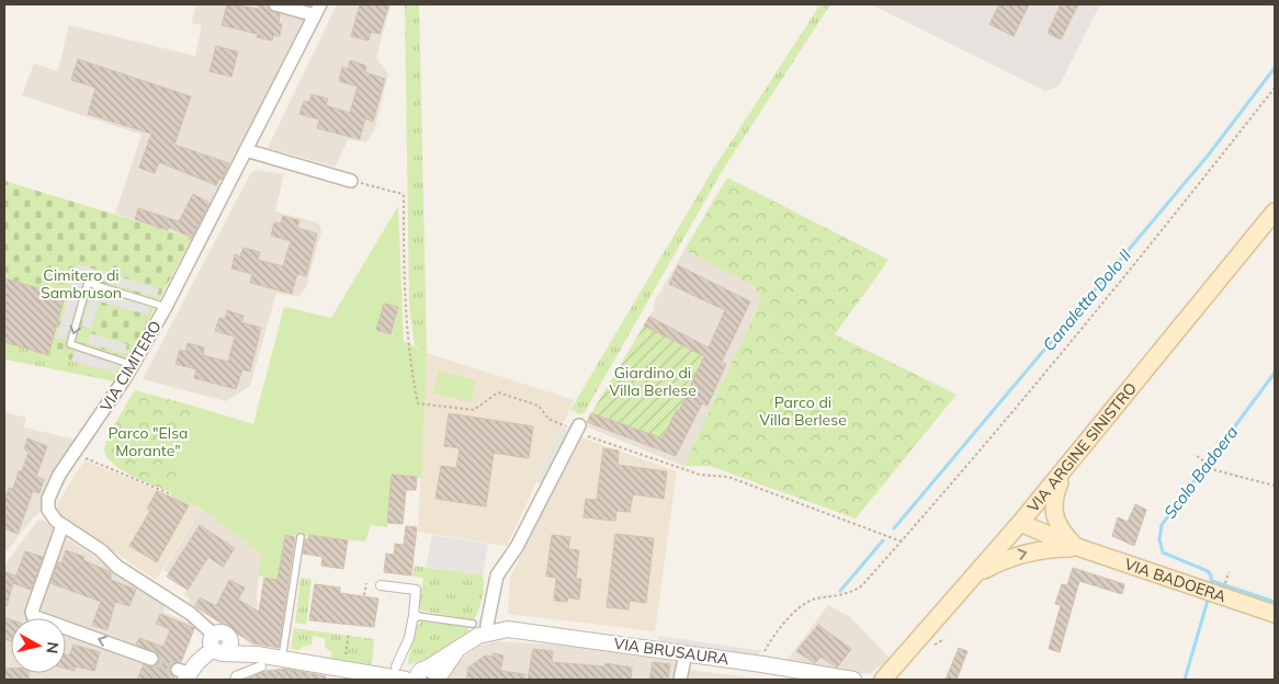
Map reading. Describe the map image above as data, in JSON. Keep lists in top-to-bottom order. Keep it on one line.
{"streets":{"main road":["VIA ARGINE SINISTRO","VIA BADOERA"],"street":["VIA CIMITERO","VIA BRUSAURA"]},"crossings":[["VIA CIMITERO","VIA BRUSAURA"],["VIA ARGINE SINISTRO","VIA BADOERA"]],"water":["Canaletta Dolo II","Scolo Badoera"],"parks":["Cimitero di Sambruson","Giardino di Villa Berlese","Parco di Villa Berlese","Parco \"Elsa Morante\""],"north":"right"}
